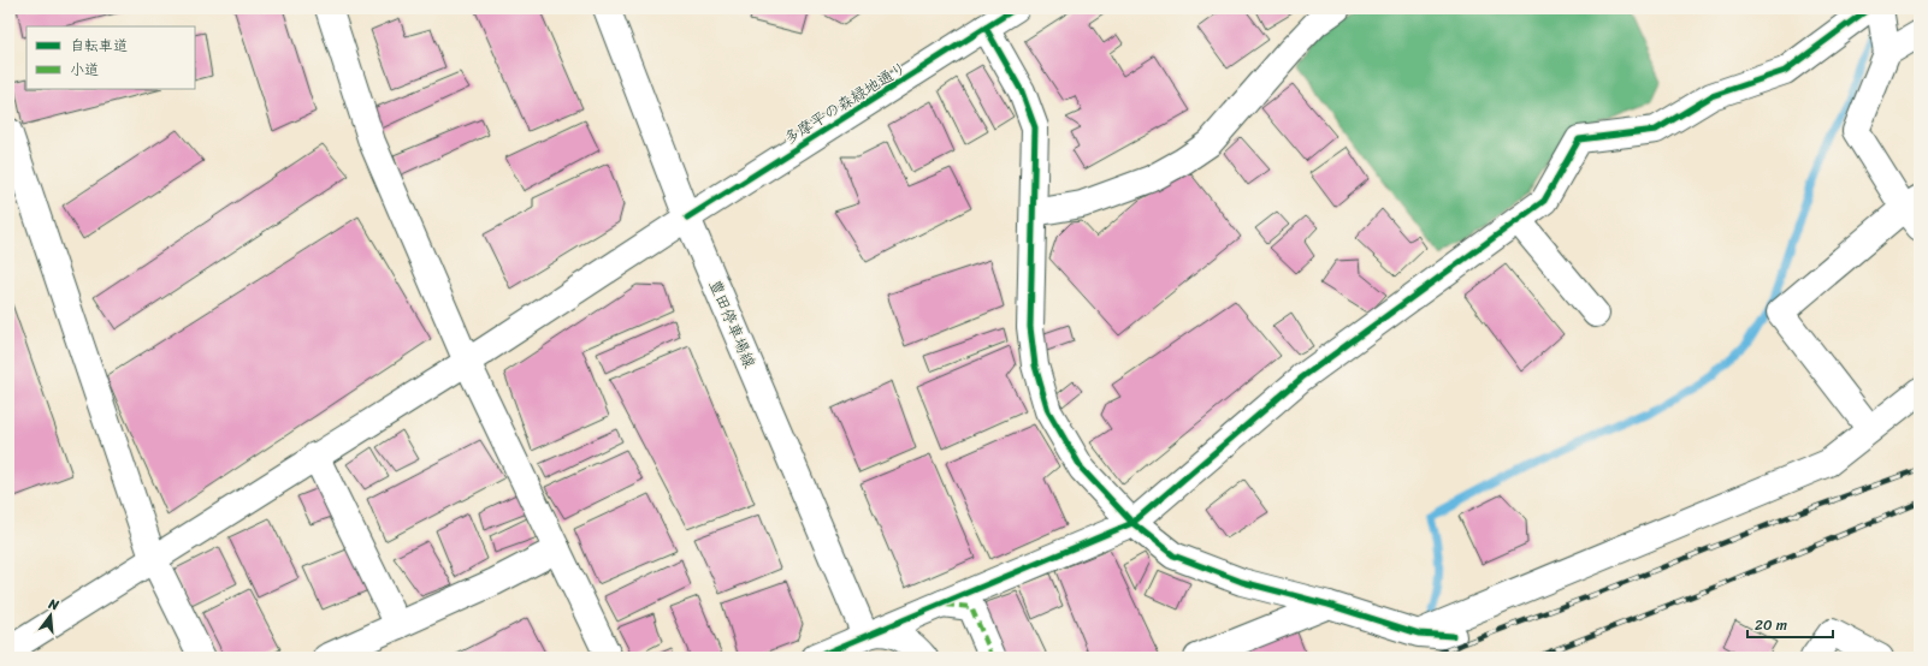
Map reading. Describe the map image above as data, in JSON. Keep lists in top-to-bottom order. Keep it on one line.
{"streets":{"street":["多摩平の森緑地通り","豊田停車場線"]},"crossings":[["多摩平の森緑地通り","豊田停車場線"]],"legend":["自転車道","小道"],"scale_bar":"20 m","north":"top"}
